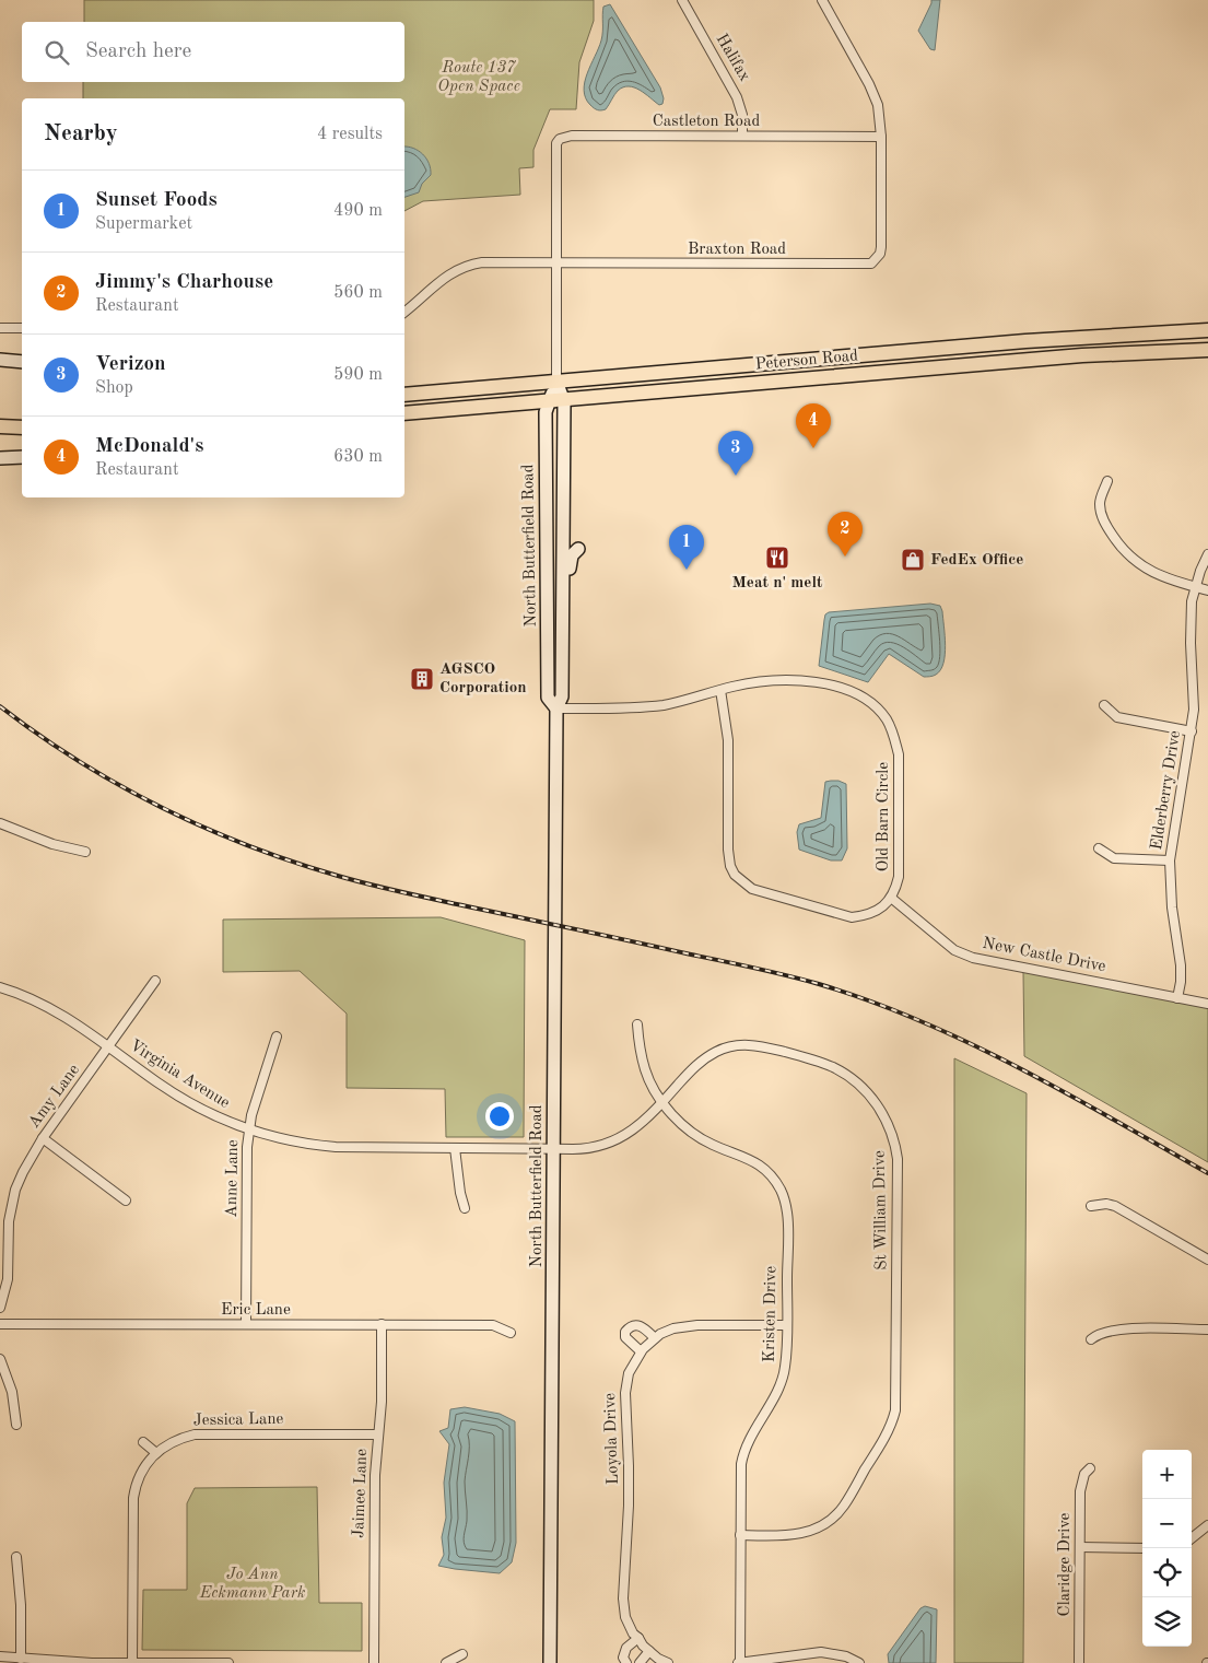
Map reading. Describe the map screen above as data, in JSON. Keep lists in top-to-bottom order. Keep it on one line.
{"streets":{"main road":["Peterson Road","North Butterfield Road"],"street":["Halifax","Castleton Road","Braxton Road","Elderberry Drive","Old Barn Circle","New Castle Drive","Virginia Avenue","Amy Lane","Anne Lane","St William Drive","Eric Lane","Kristen Drive","Jessica Lane","Loyola Drive","Jaimee Lane","Claridge Drive"]},"crossings":[["Halifax","Castleton Road"],["Castleton Road","Braxton Road"],["Castleton Road","North Butterfield Road"],["Braxton Road","North Butterfield Road"],["Peterson Road","North Butterfield Road"],["North Butterfield Road","Old Barn Circle"],["North Butterfield Road","Virginia Avenue"],["North Butterfield Road","St William Drive"],["Elderberry Drive","New Castle Drive"],["Old Barn Circle","New Castle Drive"],["Virginia Avenue","Amy Lane"],["Virginia Avenue","Anne Lane"],["Virginia Avenue","St William Drive"],["Anne Lane","Eric Lane"],["St William Drive","Kristen Drive"],["Eric Lane","Jaimee Lane"],["Kristen Drive","Loyola Drive"],["Jessica Lane","Jaimee Lane"]],"parks":["Route 137 Open Space","Jo Ann Eckmann Park"],"places":{"restaurant":["Meat n' melt"],"shop":["FedEx Office"],"building":["AGSCO Corporation"]},"page":{"search":"Search here","heading":["Nearby","4 results"],"list":[{"mark":"1","name":"Sunset Foods","note":"Supermarket","value":"490 m"},{"mark":"2","name":"Jimmy's Charhouse","note":"Restaurant","value":"560 m"},{"mark":"3","name":"Verizon","note":"Shop","value":"590 m"},{"mark":"4","name":"McDonald's","note":"Restaurant","value":"630 m"}],"pins":["4","3","2","1"],"map_buttons":["+","−"]}}
